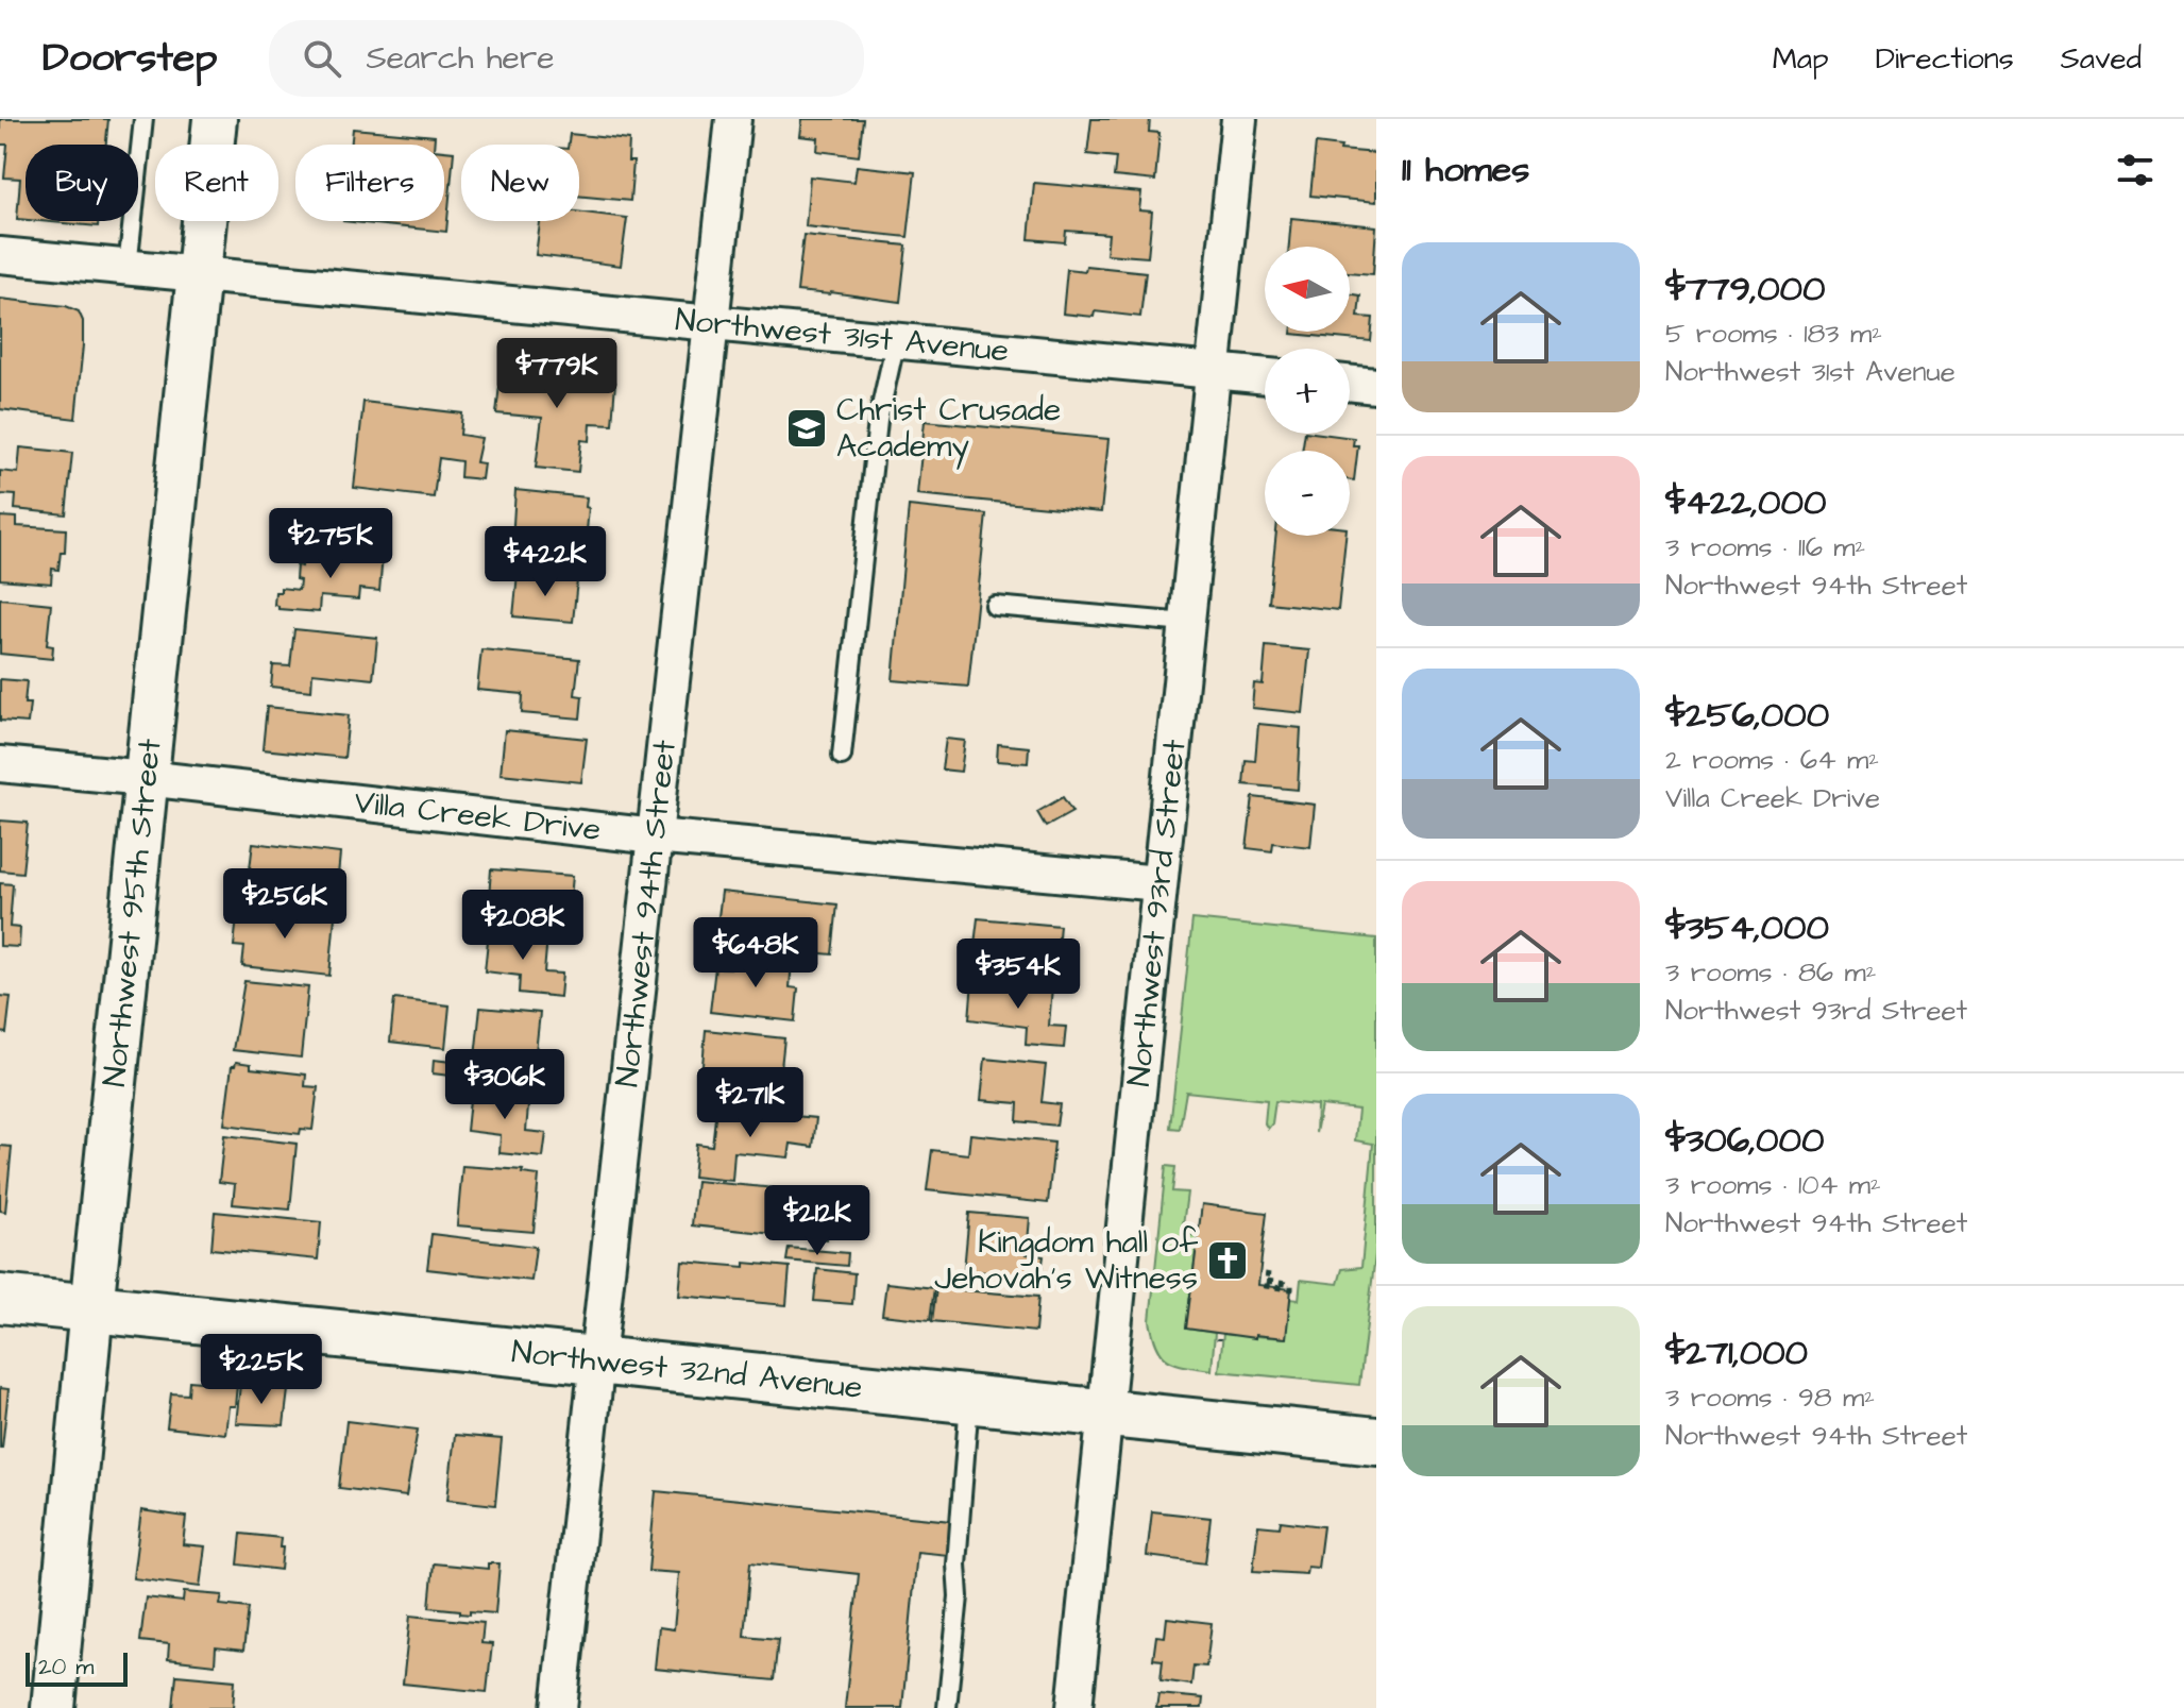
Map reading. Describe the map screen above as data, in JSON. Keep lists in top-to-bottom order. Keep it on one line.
{"streets":{"main road":["Northwest 32nd Avenue"],"street":["Northwest 31st Avenue","Villa Creek Drive","Northwest 95th Street","Northwest 93rd Street","Northwest 94th Street"]},"crossings":[["Northwest 31st Avenue","Northwest 95th Street"],["Northwest 31st Avenue","Northwest 93rd Street"],["Northwest 31st Avenue","Northwest 94th Street"],["Villa Creek Drive","Northwest 95th Street"],["Villa Creek Drive","Northwest 93rd Street"],["Villa Creek Drive","Northwest 94th Street"],["Northwest 95th Street","Northwest 32nd Avenue"],["Northwest 93rd Street","Northwest 32nd Avenue"],["Northwest 94th Street","Northwest 32nd Avenue"]],"places":{"school or university":["Christ Crusade Academy"],"church":["Kingdom hall of Jehovah's Witness"]},"scale_bar":"20 m","north":"left","page":{"header":"Doorstep","search":"Search here","nav":["Map","Directions","Saved"],"heading":"11 homes","chip":["Buy","Rent","Filters","New"],"list":[{"name":"$779,000","note":"5 rooms · 183 m² · Northwest 31st Avenue"},{"name":"$422,000","note":"3 rooms · 116 m² · Northwest 94th Street"},{"name":"$256,000","note":"2 rooms · 64 m² · Villa Creek Drive"},{"name":"$354,000","note":"3 rooms · 86 m² · Northwest 93rd Street"},{"name":"$306,000","note":"3 rooms · 104 m² · Northwest 94th Street"},{"name":"$271,000","note":"3 rooms · 98 m² · Northwest 94th Street"}],"map_buttons":["+","−"],"price":["$779K","$275K","$422K","$256K","$208K","$648K","$354K","$306K","$271K","$212K","$225K"],"scale":"20 m"}}
